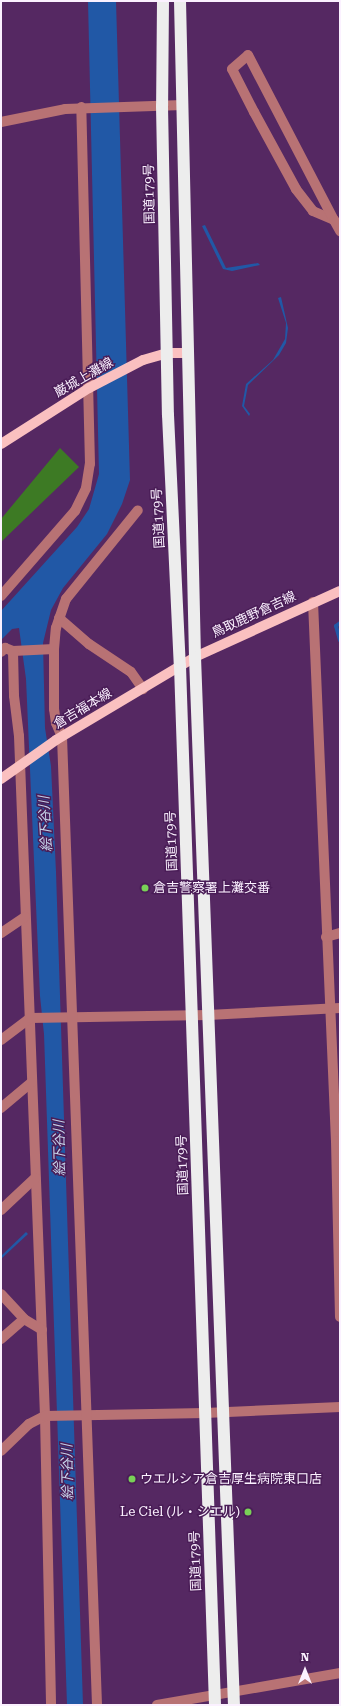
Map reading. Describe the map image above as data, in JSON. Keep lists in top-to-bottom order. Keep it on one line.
{"streets":{"highway":["国道179号"],"main road":["巌城上灘線","鳥取鹿野倉吉線","倉吉福本線"]},"crossings":[["国道179号","巌城上灘線"],["国道179号","鳥取鹿野倉吉線"],["国道179号","倉吉福本線"],["鳥取鹿野倉吉線","倉吉福本線"]],"water":["絵下谷川"],"places":["倉吉警察署上灘交番","ウエルシア倉吉厚生病院東口店","Le Ciel (ル・シエル)"],"north":"top"}
